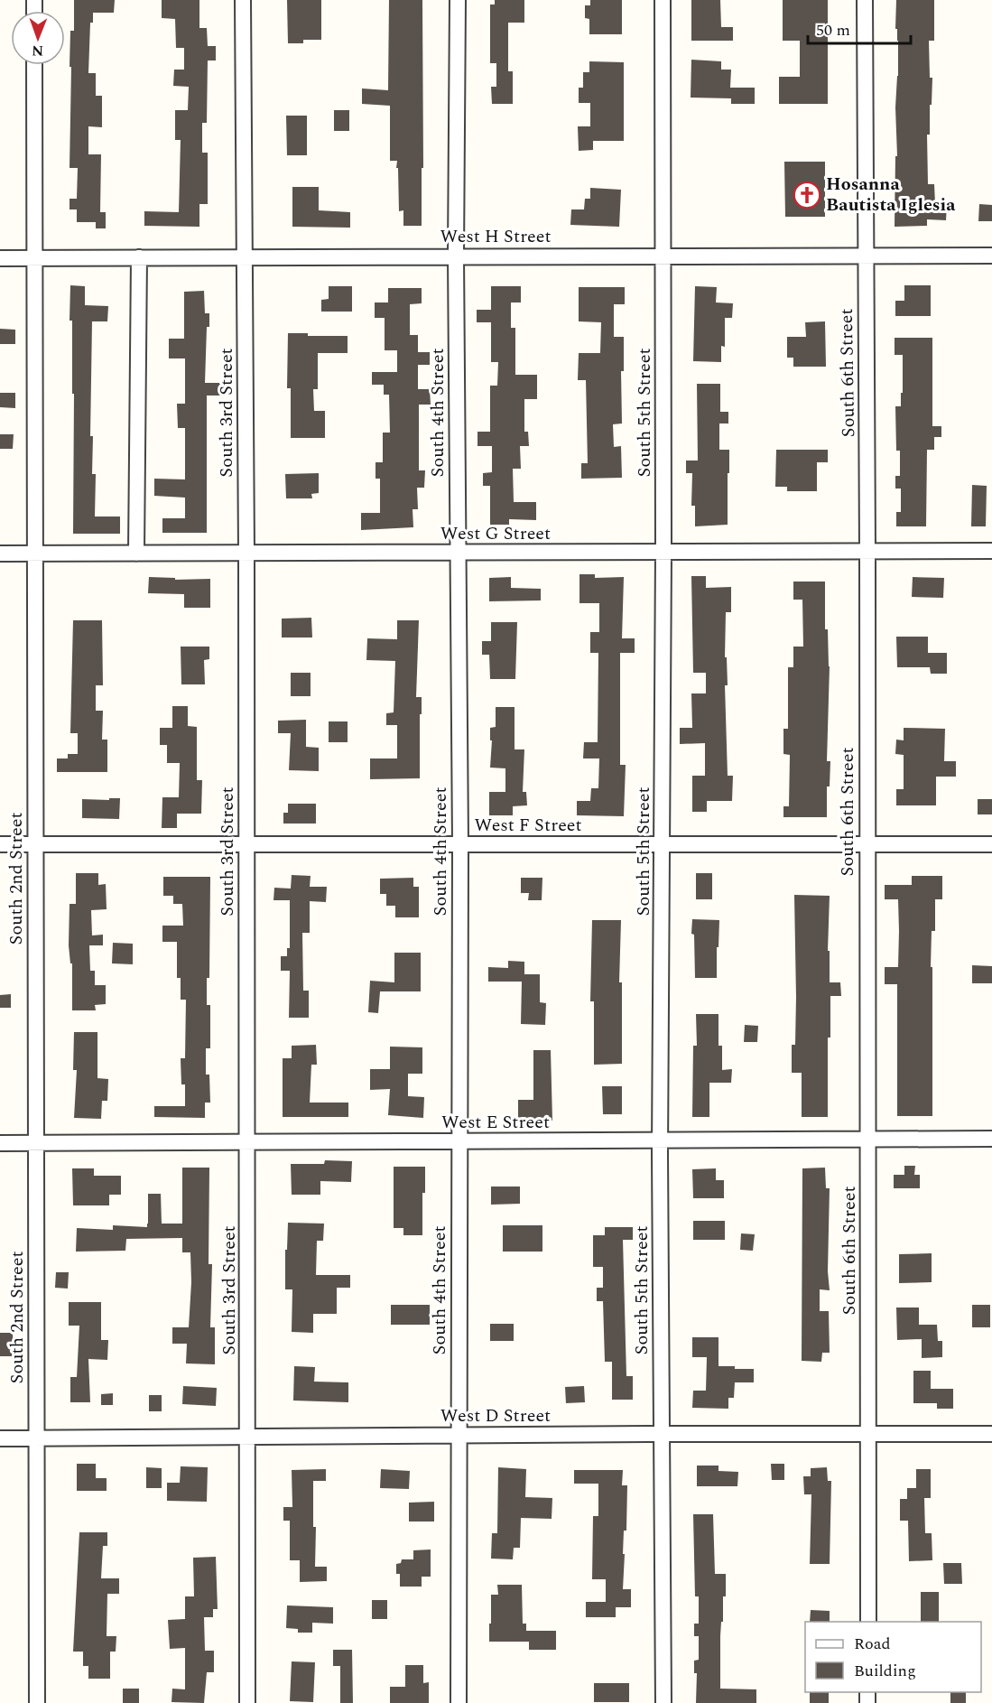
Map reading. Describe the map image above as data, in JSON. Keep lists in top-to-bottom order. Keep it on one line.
{"streets":{"street":["West H Street","South 6th Street","South 3rd Street","South 4th Street","South 5th Street","West G Street","West F Street","South 2nd Street","West E Street","West D Street"]},"crossings":[["West H Street","South 6th Street"],["West H Street","South 3rd Street"],["West H Street","South 4th Street"],["West H Street","South 5th Street"],["West H Street","South 2nd Street"],["South 6th Street","West G Street"],["South 6th Street","West F Street"],["South 6th Street","West E Street"],["South 6th Street","West D Street"],["South 3rd Street","West G Street"],["South 3rd Street","West F Street"],["South 3rd Street","West E Street"],["South 3rd Street","West D Street"],["South 4th Street","West G Street"],["South 4th Street","West F Street"],["South 4th Street","West E Street"],["South 4th Street","West D Street"],["South 5th Street","West G Street"],["South 5th Street","West F Street"],["South 5th Street","West E Street"],["South 5th Street","West D Street"],["West G Street","South 2nd Street"],["West F Street","South 2nd Street"],["South 2nd Street","West E Street"],["South 2nd Street","West D Street"]],"places":{"church":["Hosanna Bautista Iglesia"]},"legend":["Road","Building"],"scale_bar":"50 m","north":"bottom"}
